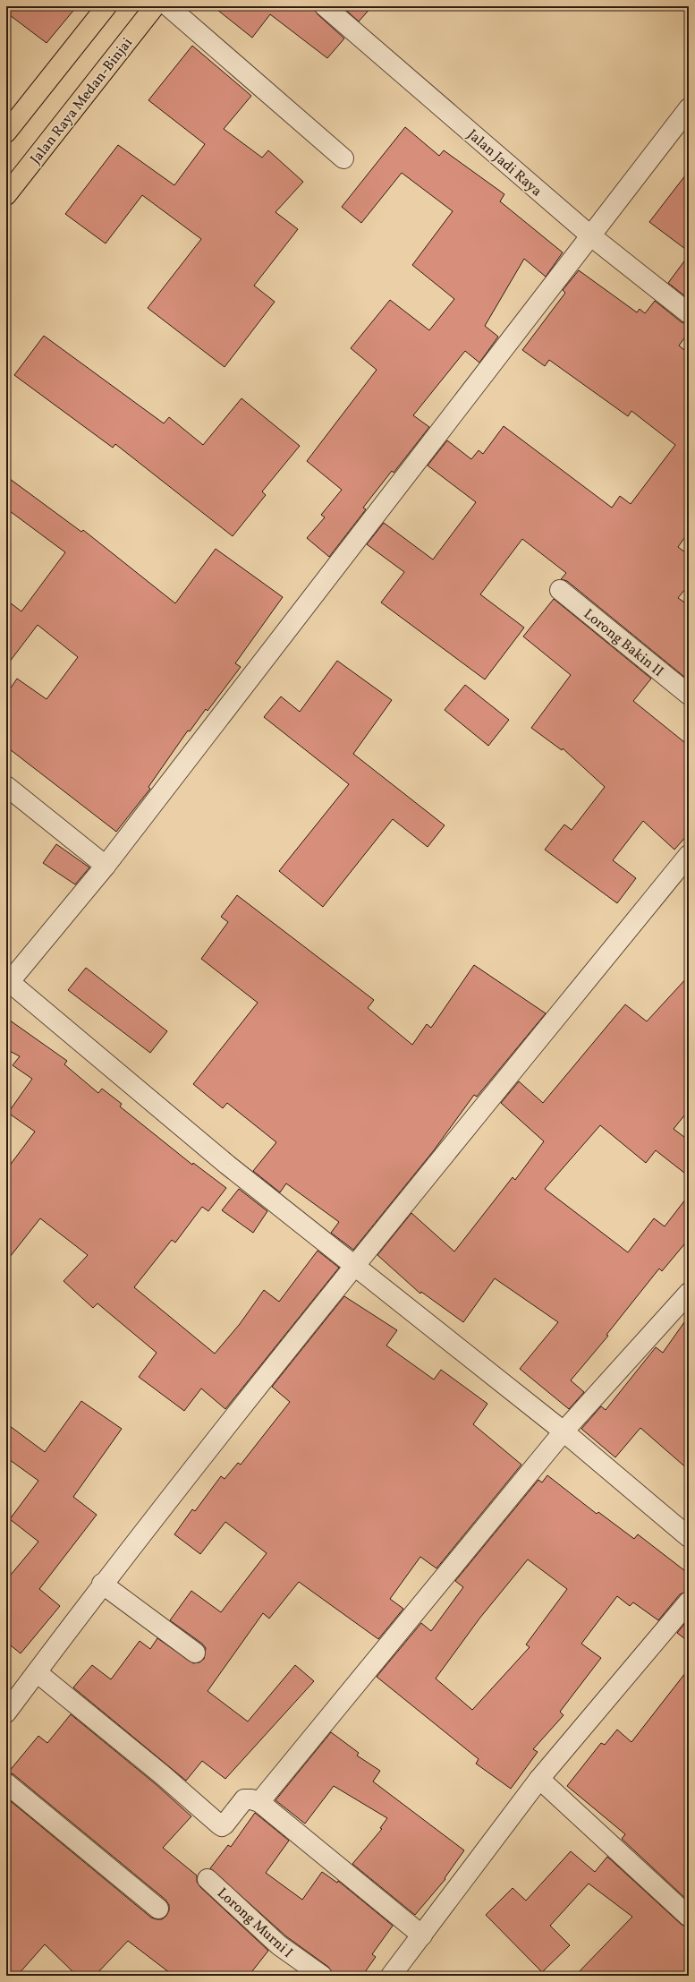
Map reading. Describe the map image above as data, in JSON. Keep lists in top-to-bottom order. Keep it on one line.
{"streets":{"highway":["Jalan Raya Medan-Binjai"],"street":["Jalan Jadi Raya","Lorong Bakin II","Lorong Murni I"]}}
